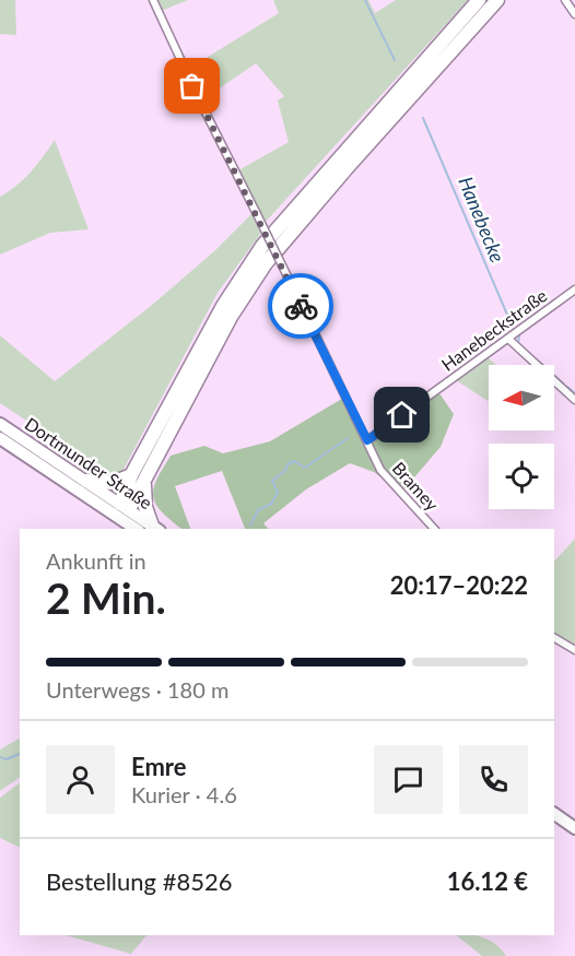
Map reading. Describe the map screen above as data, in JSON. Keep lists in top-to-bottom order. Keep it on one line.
{"streets":{"main road":["Dortmunder Straße"],"street":["Hanebeckstraße","Bramey"]},"crossings":[["Hanebeckstraße","Bramey"]],"water":["Hanebecke"],"north":"left","page":{"heading":["2 Min.","Ankunft in","20:17–20:22"],"panel":["Emre","Kurier · 4.6","Bestellung #8526","16.12 €"],"bar":"Unterwegs · 180 m"}}
